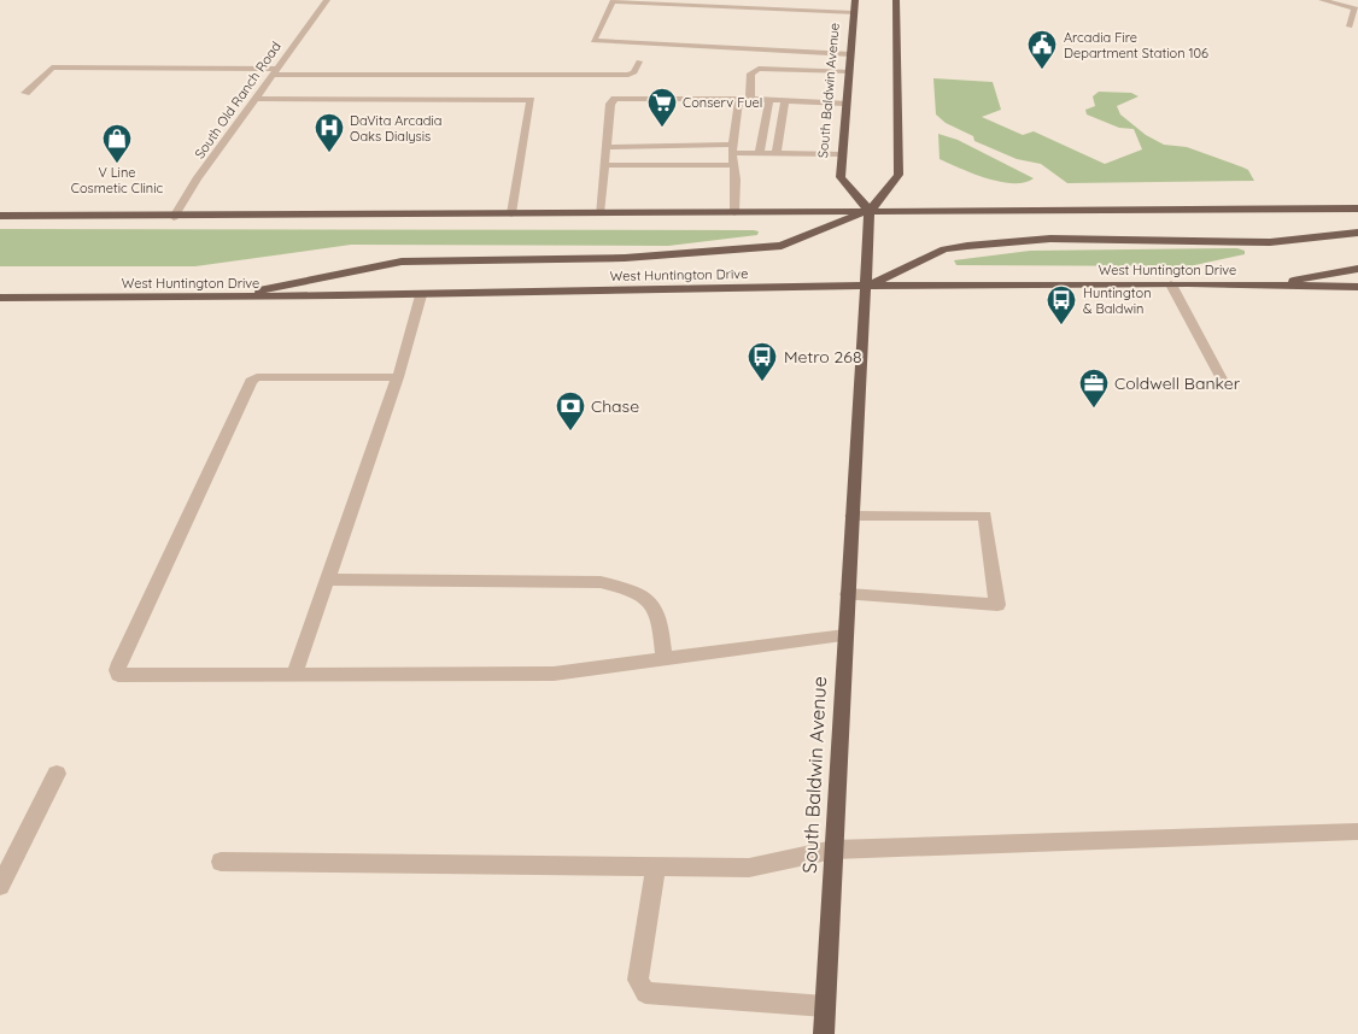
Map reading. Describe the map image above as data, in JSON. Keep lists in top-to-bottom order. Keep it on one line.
{"streets":{"main road":["South Baldwin Avenue","West Huntington Drive"],"street":["South Old Ranch Road"]},"crossings":[["South Baldwin Avenue","West Huntington Drive"]],"places":{"public building":["Arcadia Fire Department Station 106"],"supermarket":["Conserv Fuel"],"hospital":["DaVita Arcadia Oaks Dialysis"],"shop":["V Line Cosmetic Clinic"],"bus stop":["Huntington & Baldwin","Metro 268"],"office":["Coldwell Banker"],"bank":["Chase"]}}
